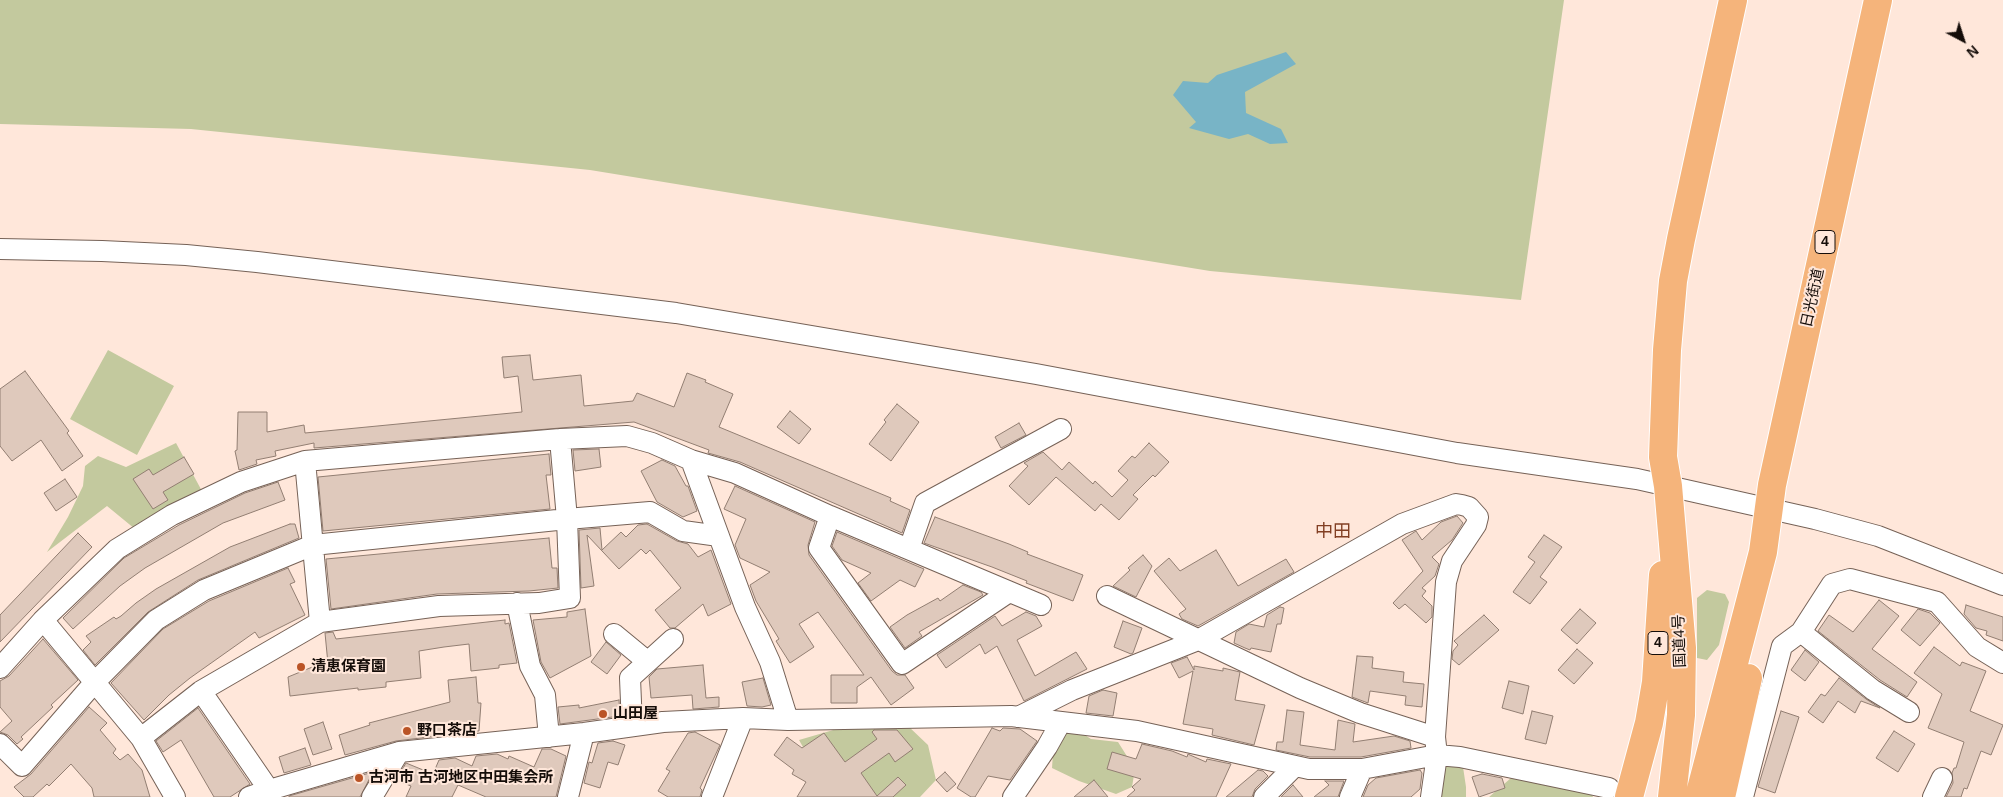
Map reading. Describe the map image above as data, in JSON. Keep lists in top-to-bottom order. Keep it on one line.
{"streets":{"highway":["4","日光街道","国道4号"]},"crossings":[["4","日光街道"],["4","国道4号"]],"districts":["中田"],"places":["清恵保育園","山田屋","野口茶店","古河市 古河地区中田集会所"],"north":"bottom right"}
